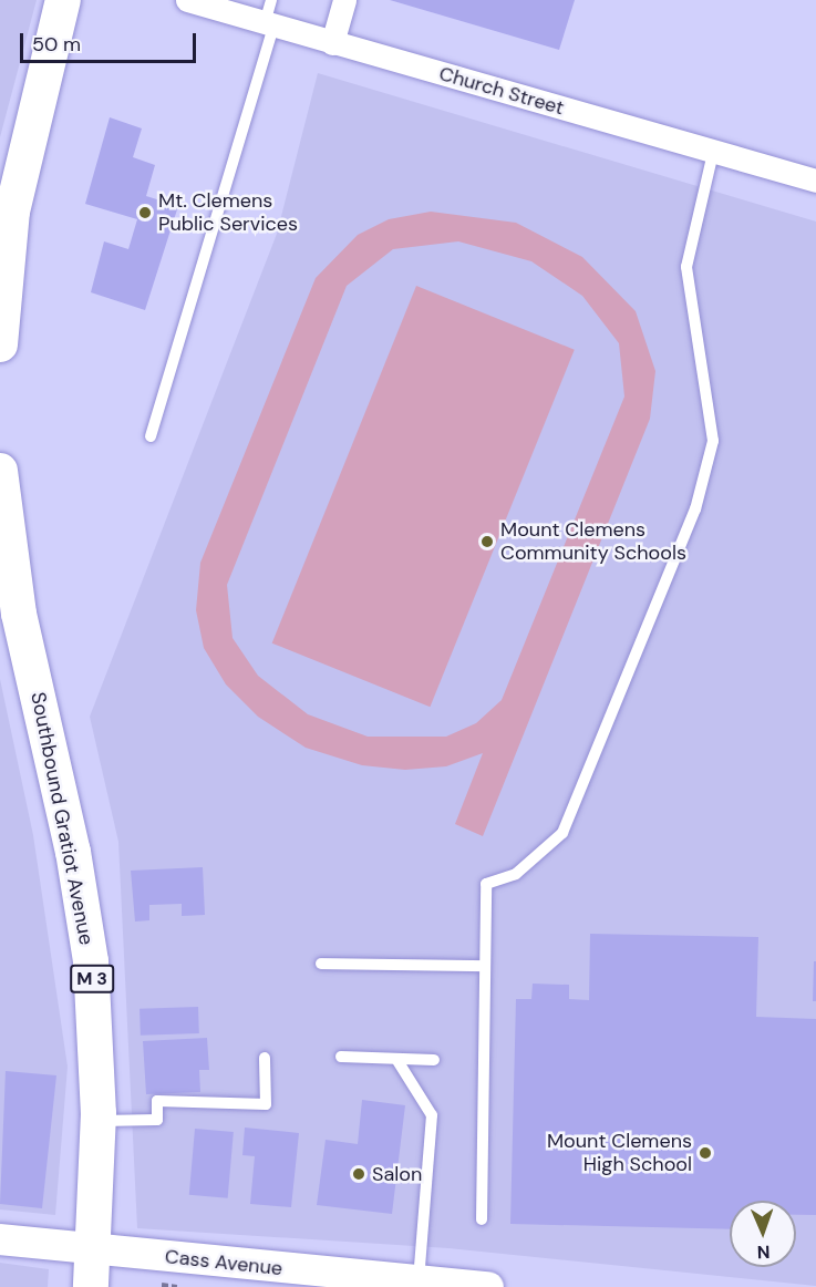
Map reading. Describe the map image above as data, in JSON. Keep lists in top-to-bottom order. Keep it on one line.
{"streets":{"main road":["Southbound Gratiot Avenue","M 3","Cass Avenue"],"street":["Church Street"]},"crossings":[["Southbound Gratiot Avenue","M 3"],["Southbound Gratiot Avenue","Cass Avenue"],["M 3","Cass Avenue"]],"places":["Mt. Clemens Public Services","Mount Clemens Community Schools","Mount Clemens High School","Salon"],"scale_bar":"50 m","north":"bottom"}
